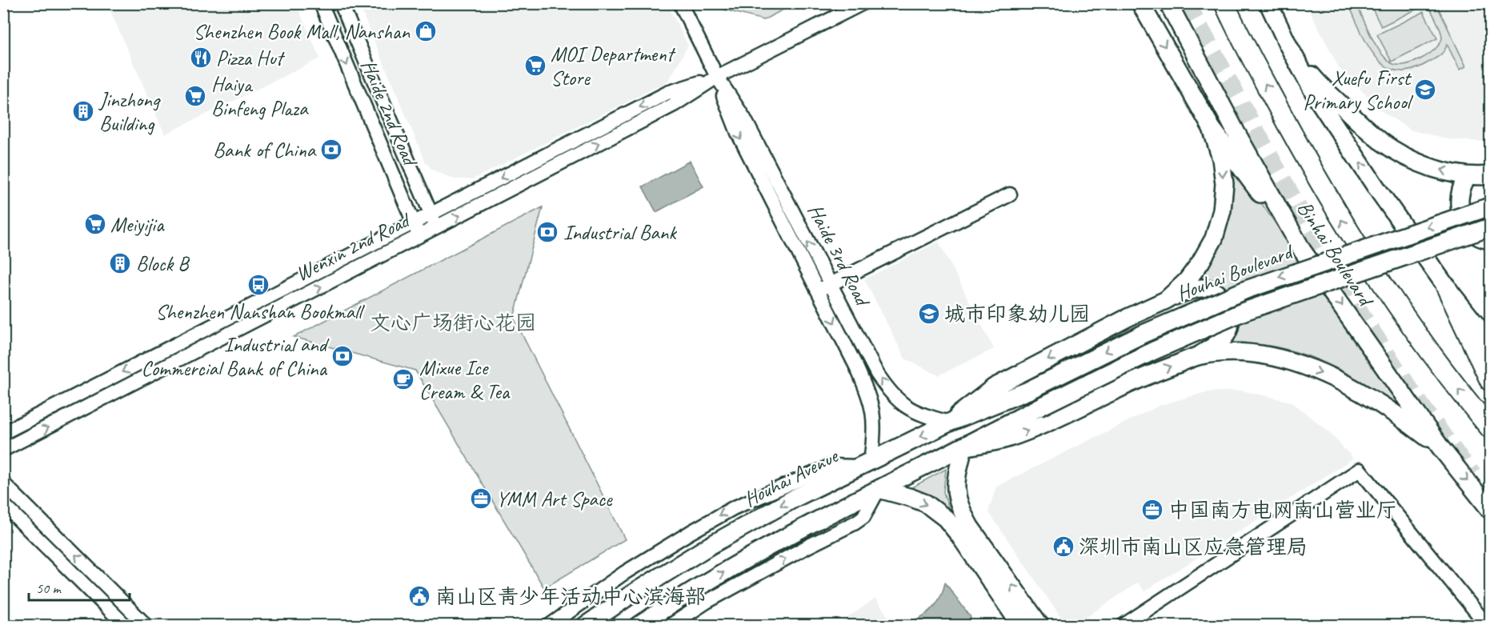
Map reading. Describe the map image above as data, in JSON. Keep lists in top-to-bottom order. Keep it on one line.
{"streets":{"highway":["Binhai Boulevard"],"main road":["Houhai Boulevard","Houhai Avenue"],"street":["Haide 2nd Road","Wenxin 2nd Road","Haide 3rd Road"]},"crossings":[["Haide 2nd Road","Wenxin 2nd Road"],["Wenxin 2nd Road","Haide 3rd Road"],["Haide 3rd Road","Houhai Avenue"],["Houhai Boulevard","Houhai Avenue"]],"parks":["文心广场街心花园"],"places":{"shop":["Shenzhen Book Mall, Nanshan"],"restaurant":["Pizza Hut"],"supermarket":["MOI Department Store","Haiya Binfeng Plaza","Meiyijia"],"school or university":["Xuefu First Primary School","城市印象幼儿园"],"building":["Jinzhong Building","Block B"],"bank":["Bank of China","Industrial Bank","Industrial and Commercial Bank of China"],"bus stop":["Shenzhen Nanshan Bookmall"],"cafe":["Mixue Ice Cream & Tea"],"office":["YMM Art Space","中国南方电网南山营业厅"],"public building":["深圳市南山区应急管理局","南山区青少年活动中心滨海部"]},"scale_bar":"50 m"}
